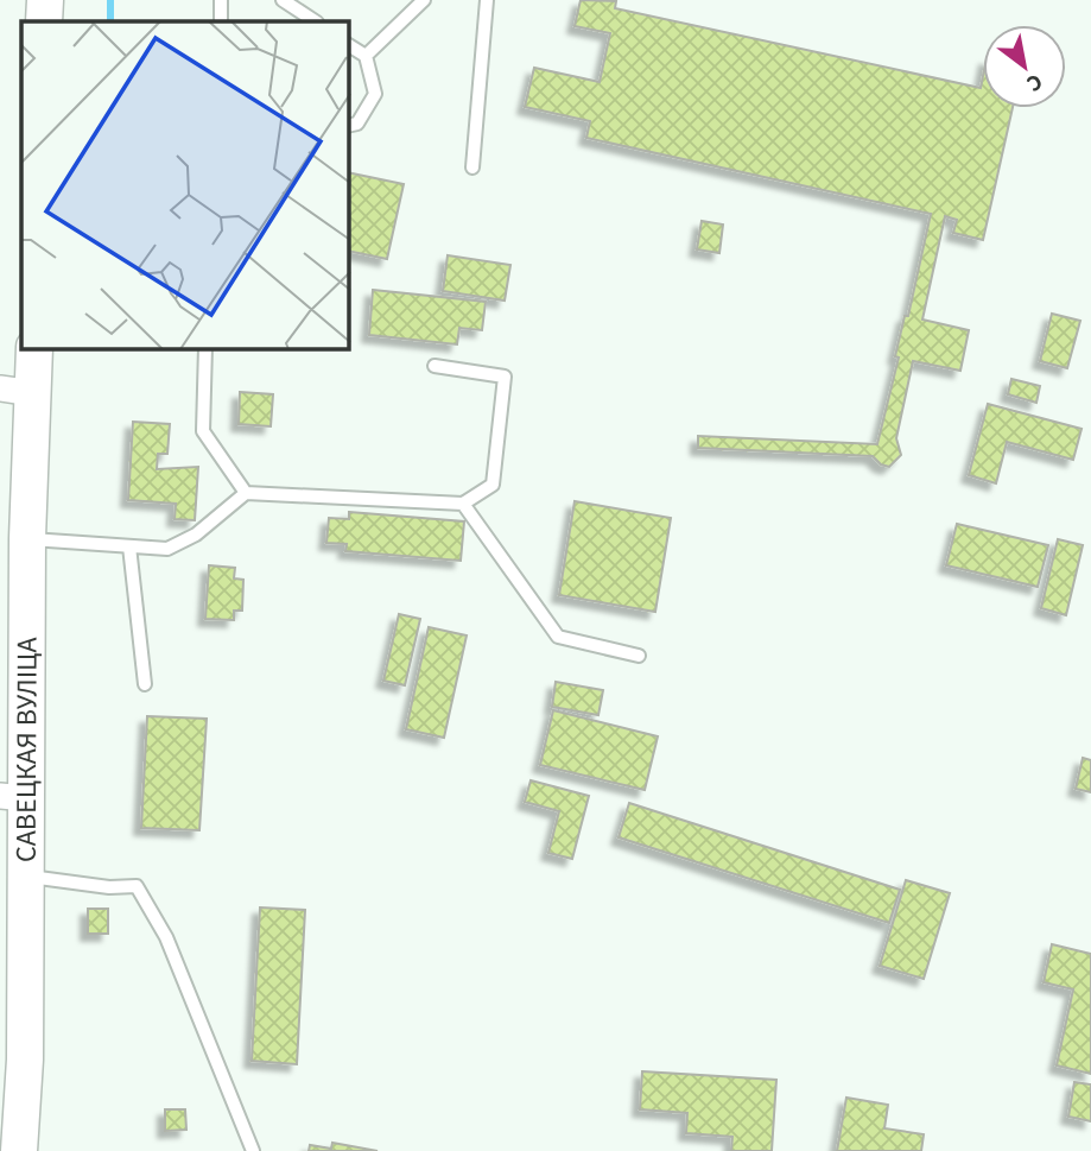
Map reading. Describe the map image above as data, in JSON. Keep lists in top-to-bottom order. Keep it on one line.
{"streets":{"street":["САВЕЦКАЯ ВУЛІЦА"]},"north":"bottom right"}
